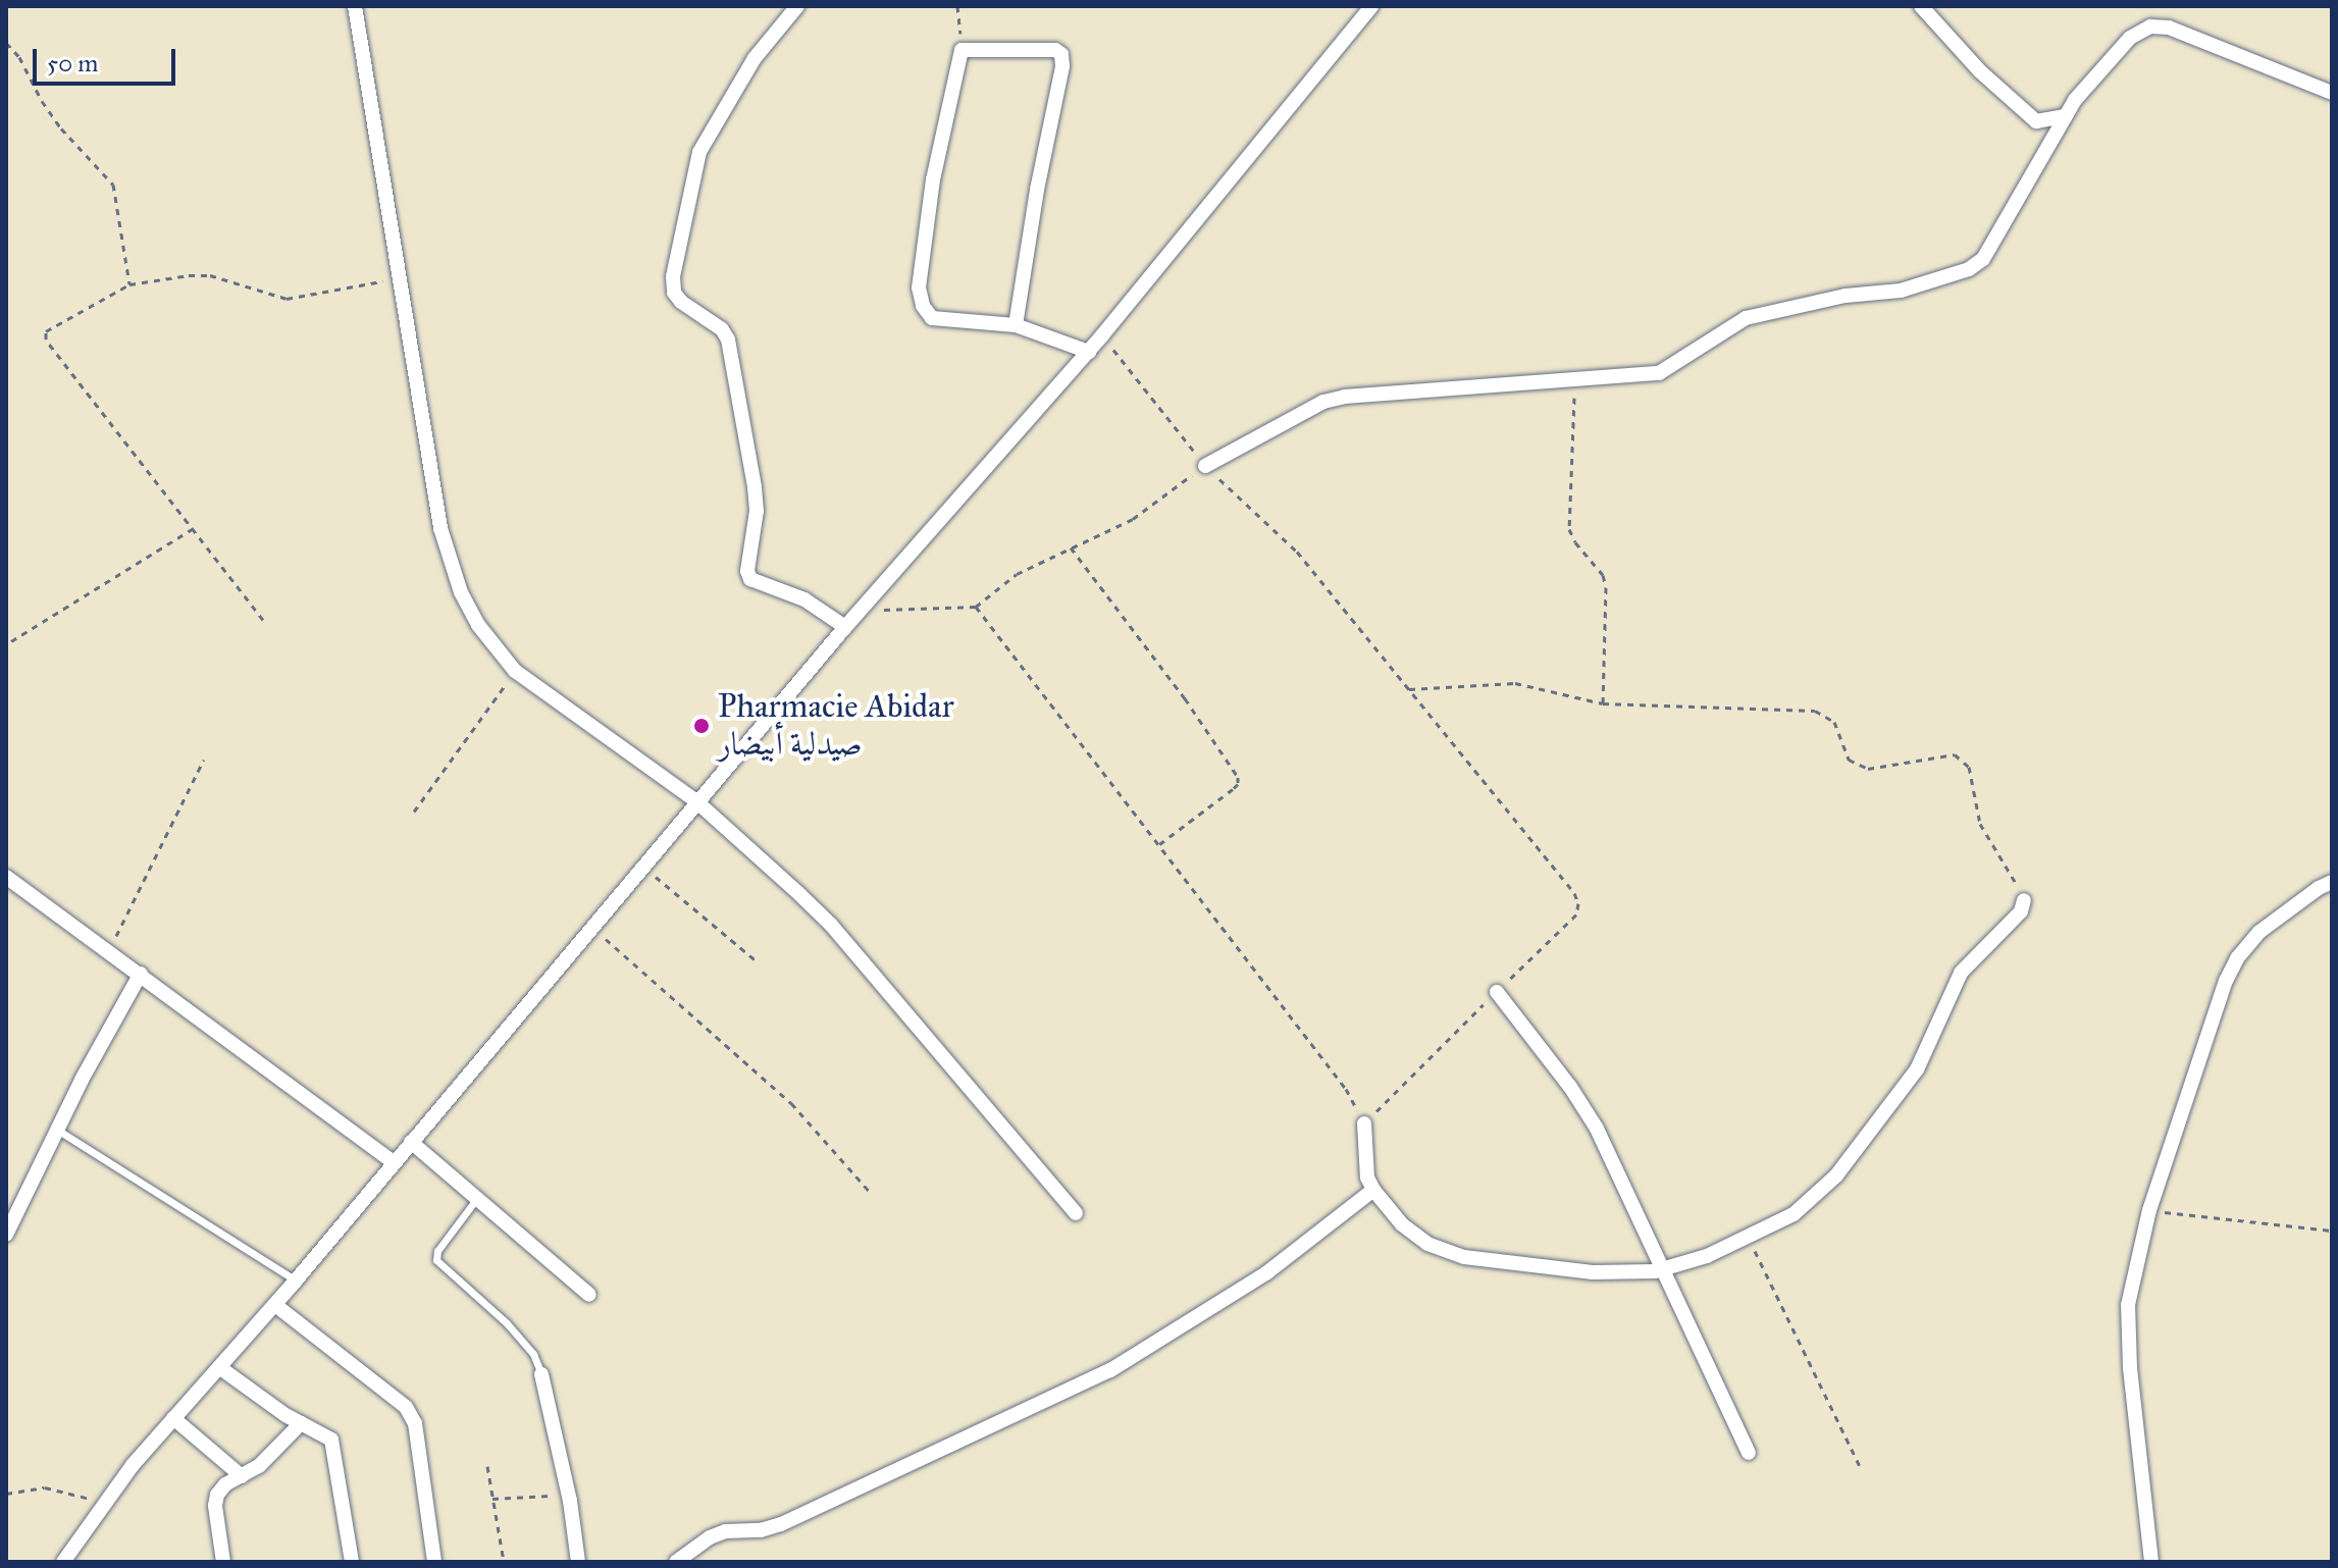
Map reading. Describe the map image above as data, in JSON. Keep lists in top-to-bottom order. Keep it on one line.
{"places":["Pharmacie Abidar صيدلية أبيضار"],"scale_bar":"50 m"}
